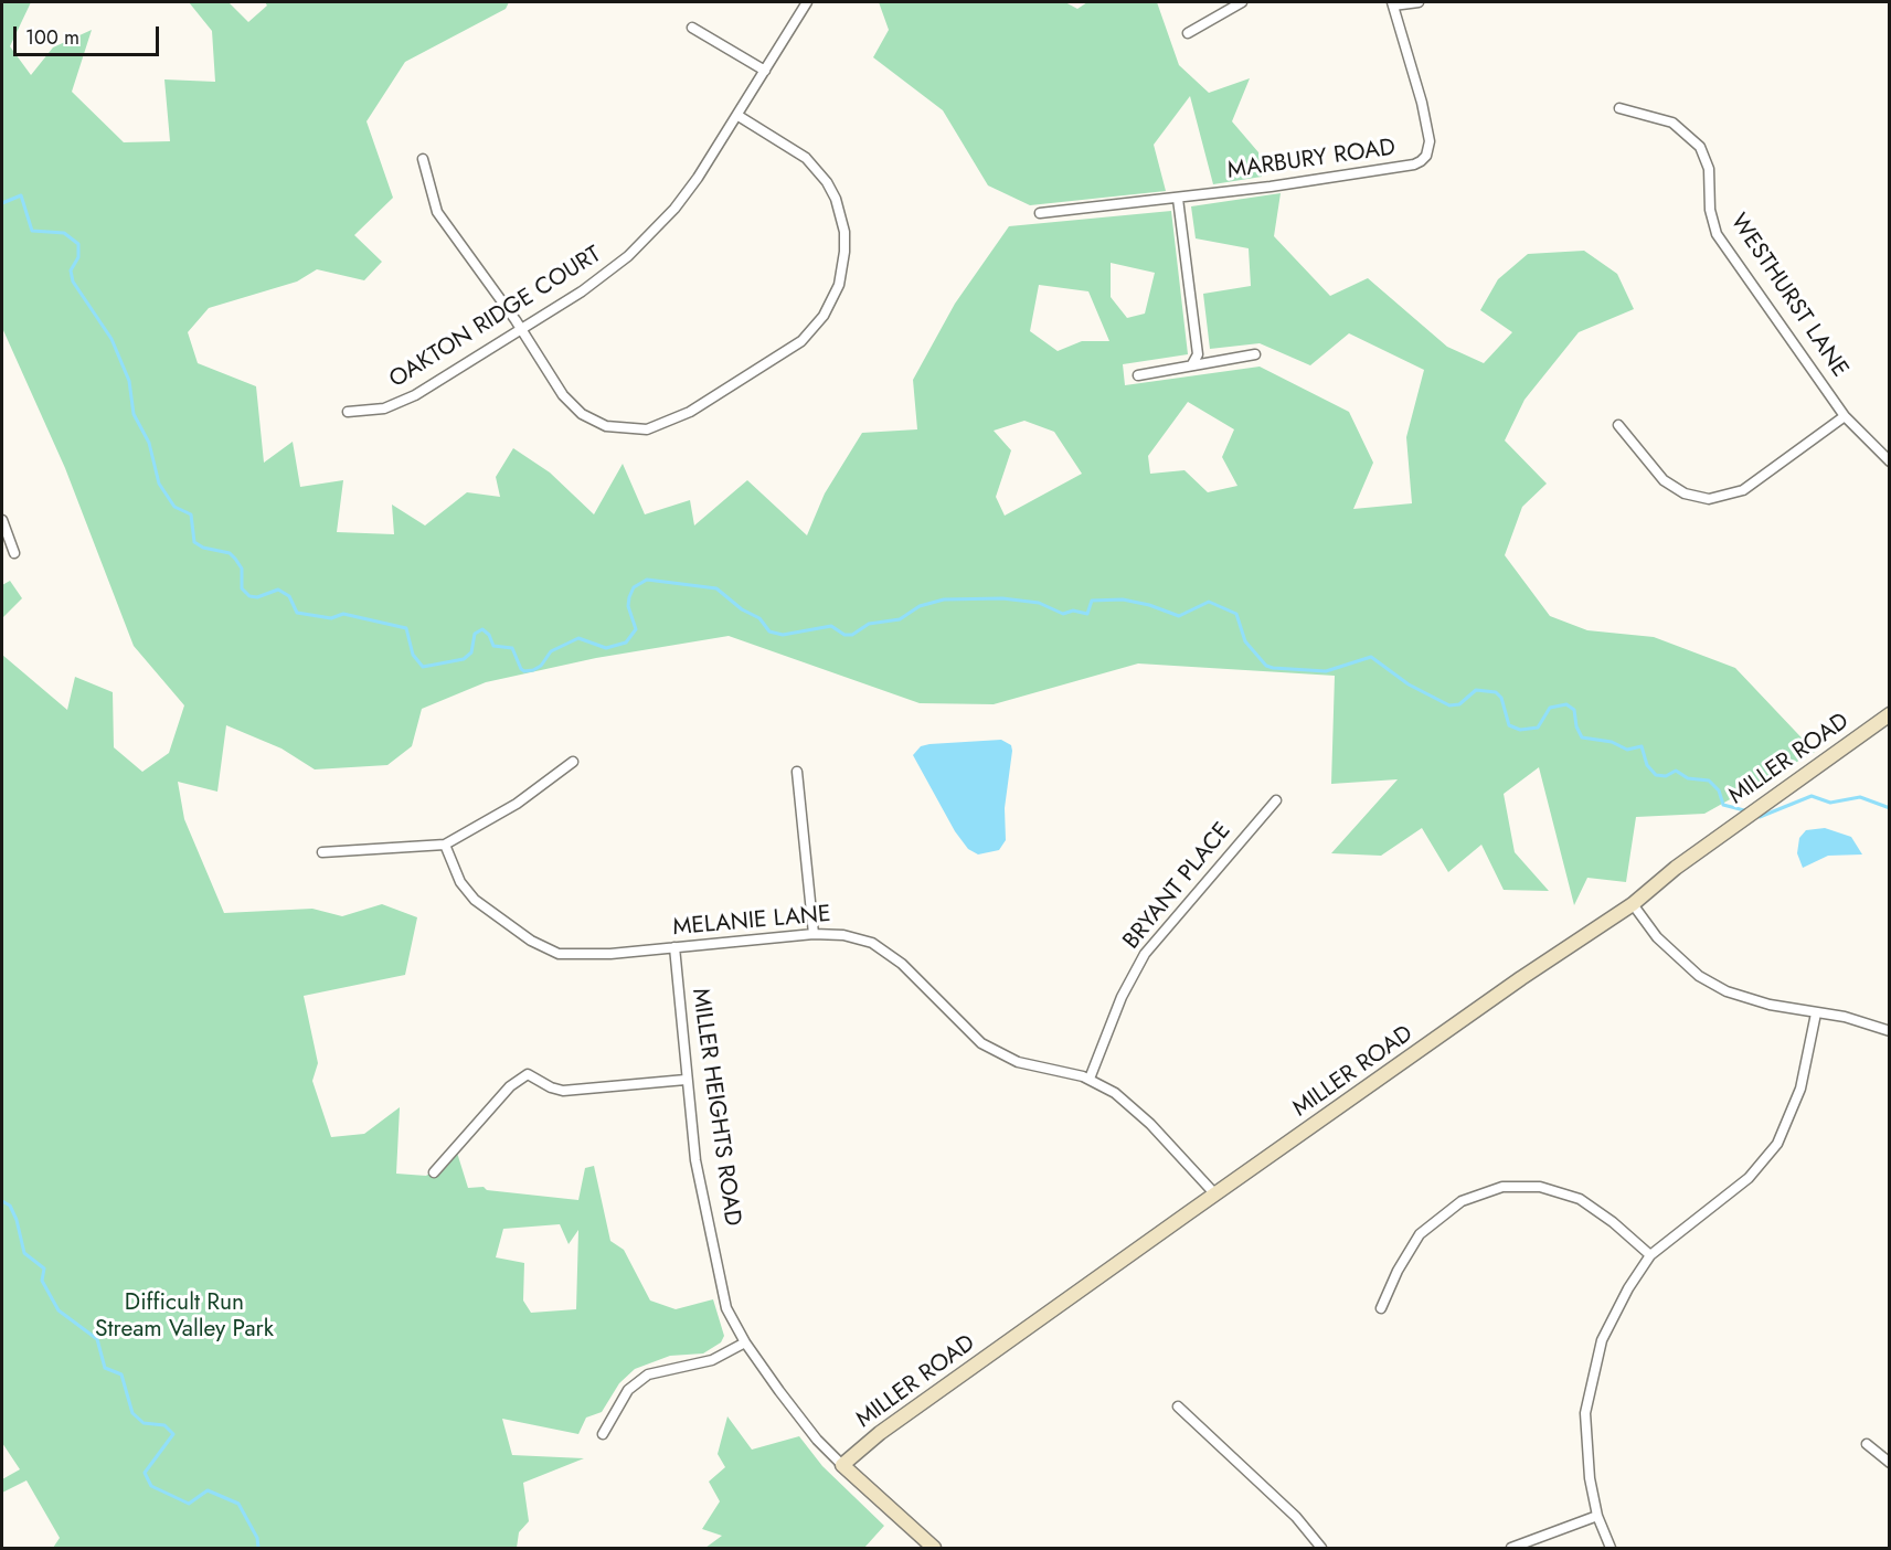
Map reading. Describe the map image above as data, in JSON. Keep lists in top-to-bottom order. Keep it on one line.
{"streets":{"street":["MARBURY ROAD","WESTHURST LANE","OAKTON RIDGE COURT","MILLER ROAD","BRYANT PLACE","MELANIE LANE","MILLER HEIGHTS ROAD"]},"crossings":[["MILLER ROAD","MELANIE LANE"],["MILLER ROAD","MILLER HEIGHTS ROAD"],["BRYANT PLACE","MELANIE LANE"],["MELANIE LANE","MILLER HEIGHTS ROAD"]],"parks":["Difficult Run Stream Valley Park"],"scale_bar":"100 m"}
